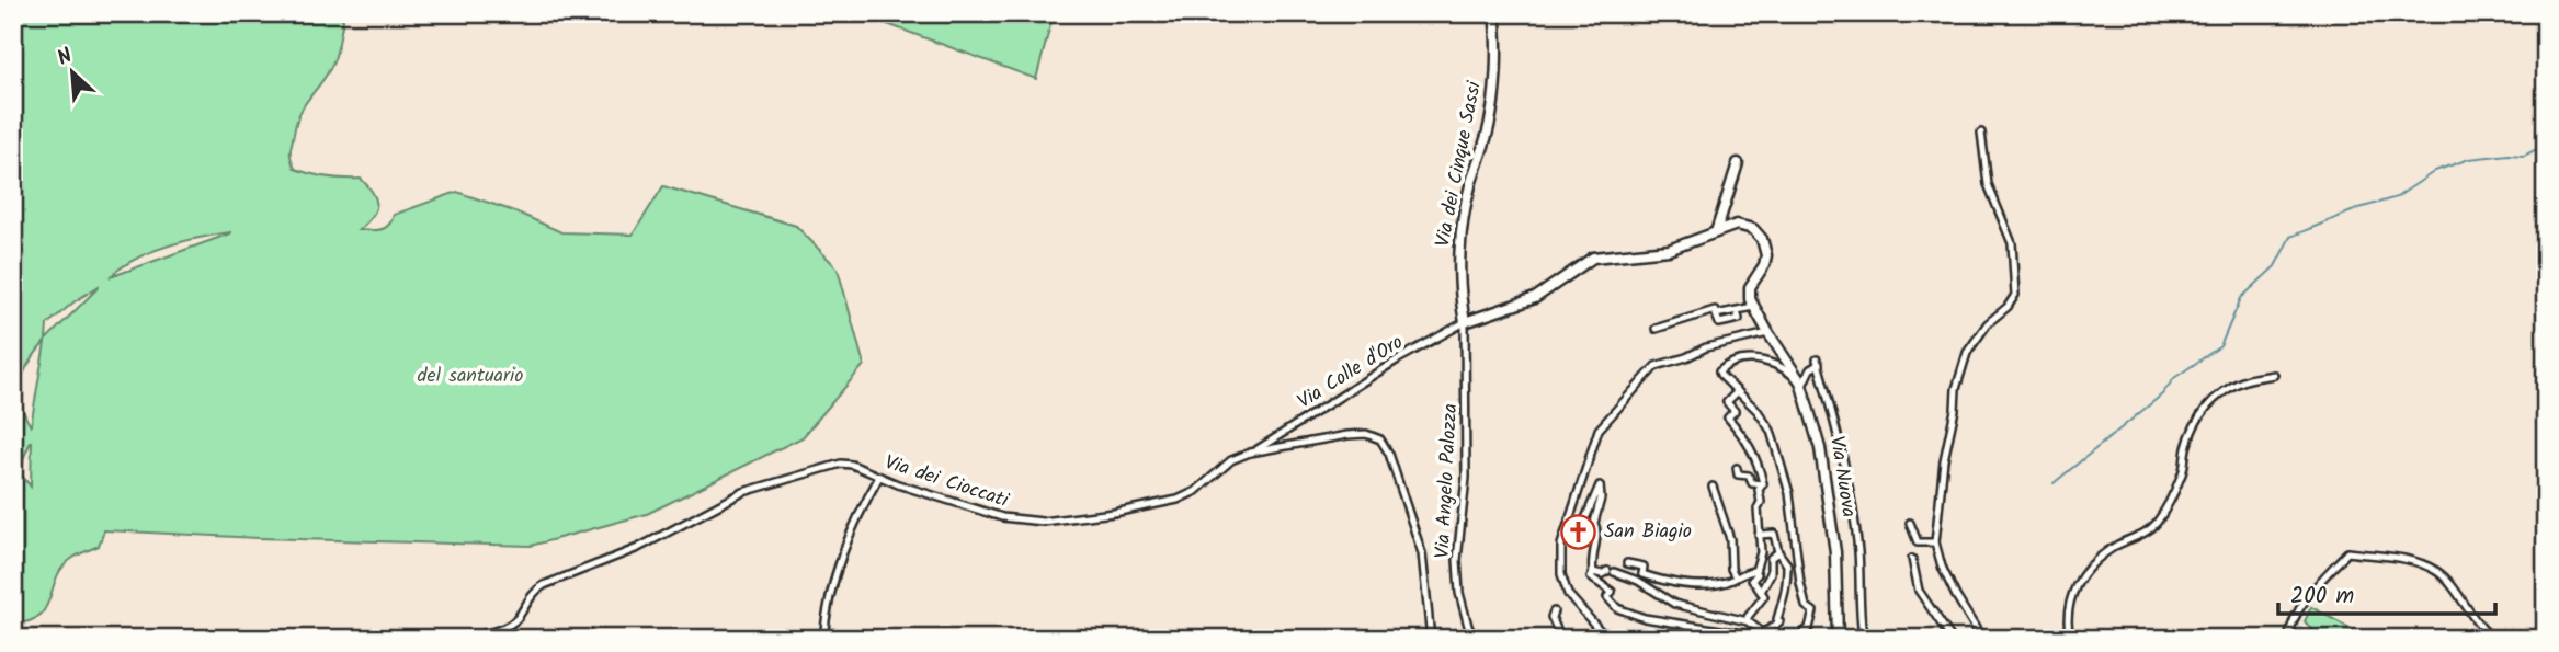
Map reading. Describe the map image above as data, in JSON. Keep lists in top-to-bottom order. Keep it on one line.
{"streets":{"street":["Via dei Cinque Sassi","Via Colle d'Oro","Via Nuova","Via Angelo Palozza","Via dei Cioccati"]},"crossings":[["Via dei Cinque Sassi","Via Colle d'Oro"],["Via dei Cinque Sassi","Via Angelo Palozza"],["Via Colle d'Oro","Via Angelo Palozza"],["Via Colle d'Oro","Via dei Cioccati"]],"parks":["del santuario"],"places":{"church":["San Biagio"]},"scale_bar":"200 m","north":"top left"}
